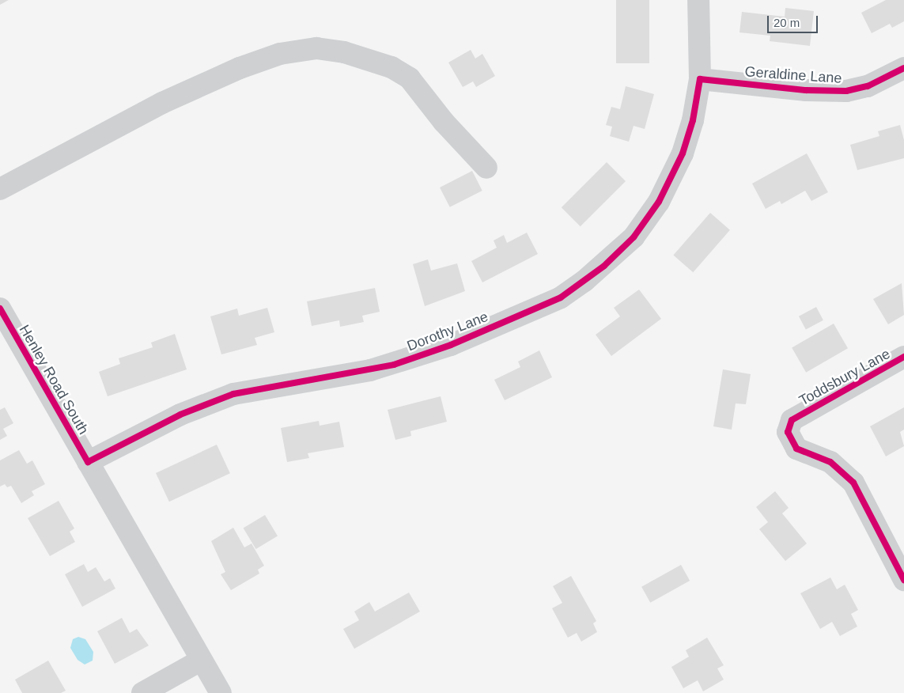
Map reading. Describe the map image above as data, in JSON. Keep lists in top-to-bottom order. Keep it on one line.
{"streets":{"street":["Geraldine Lane","Dorothy Lane","Toddsbury Lane","Henley Road South"]},"crossings":[["Geraldine Lane","Dorothy Lane"],["Dorothy Lane","Henley Road South"]],"scale_bar":"20 m"}
